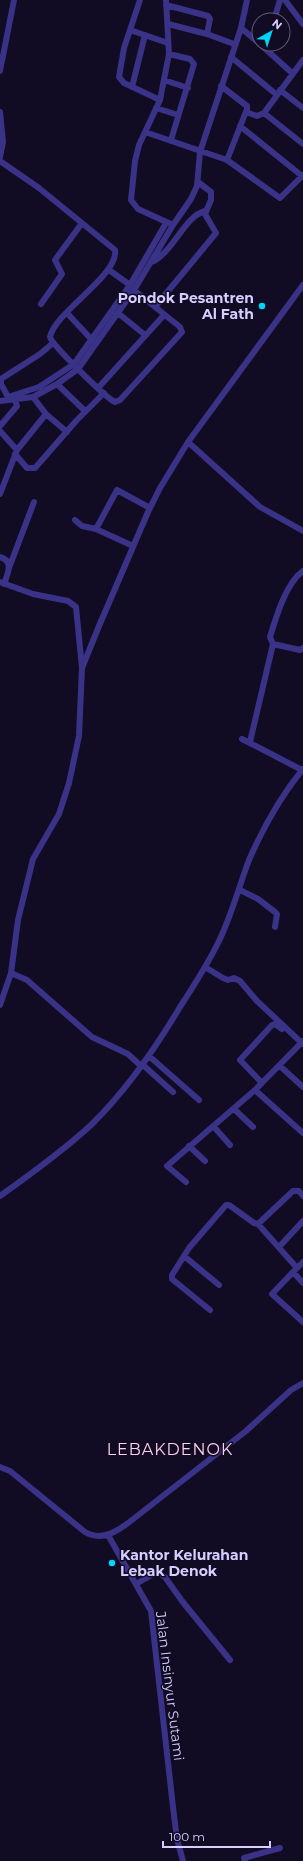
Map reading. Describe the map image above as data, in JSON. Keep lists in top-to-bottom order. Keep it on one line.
{"streets":{"street":["Jalan Insinyur Sutami"]},"districts":["LEBAKDENOK"],"places":["Pondok Pesantren Al Fath","Kantor Kelurahan Lebak Denok"],"scale_bar":"100 m","north":"top right"}
